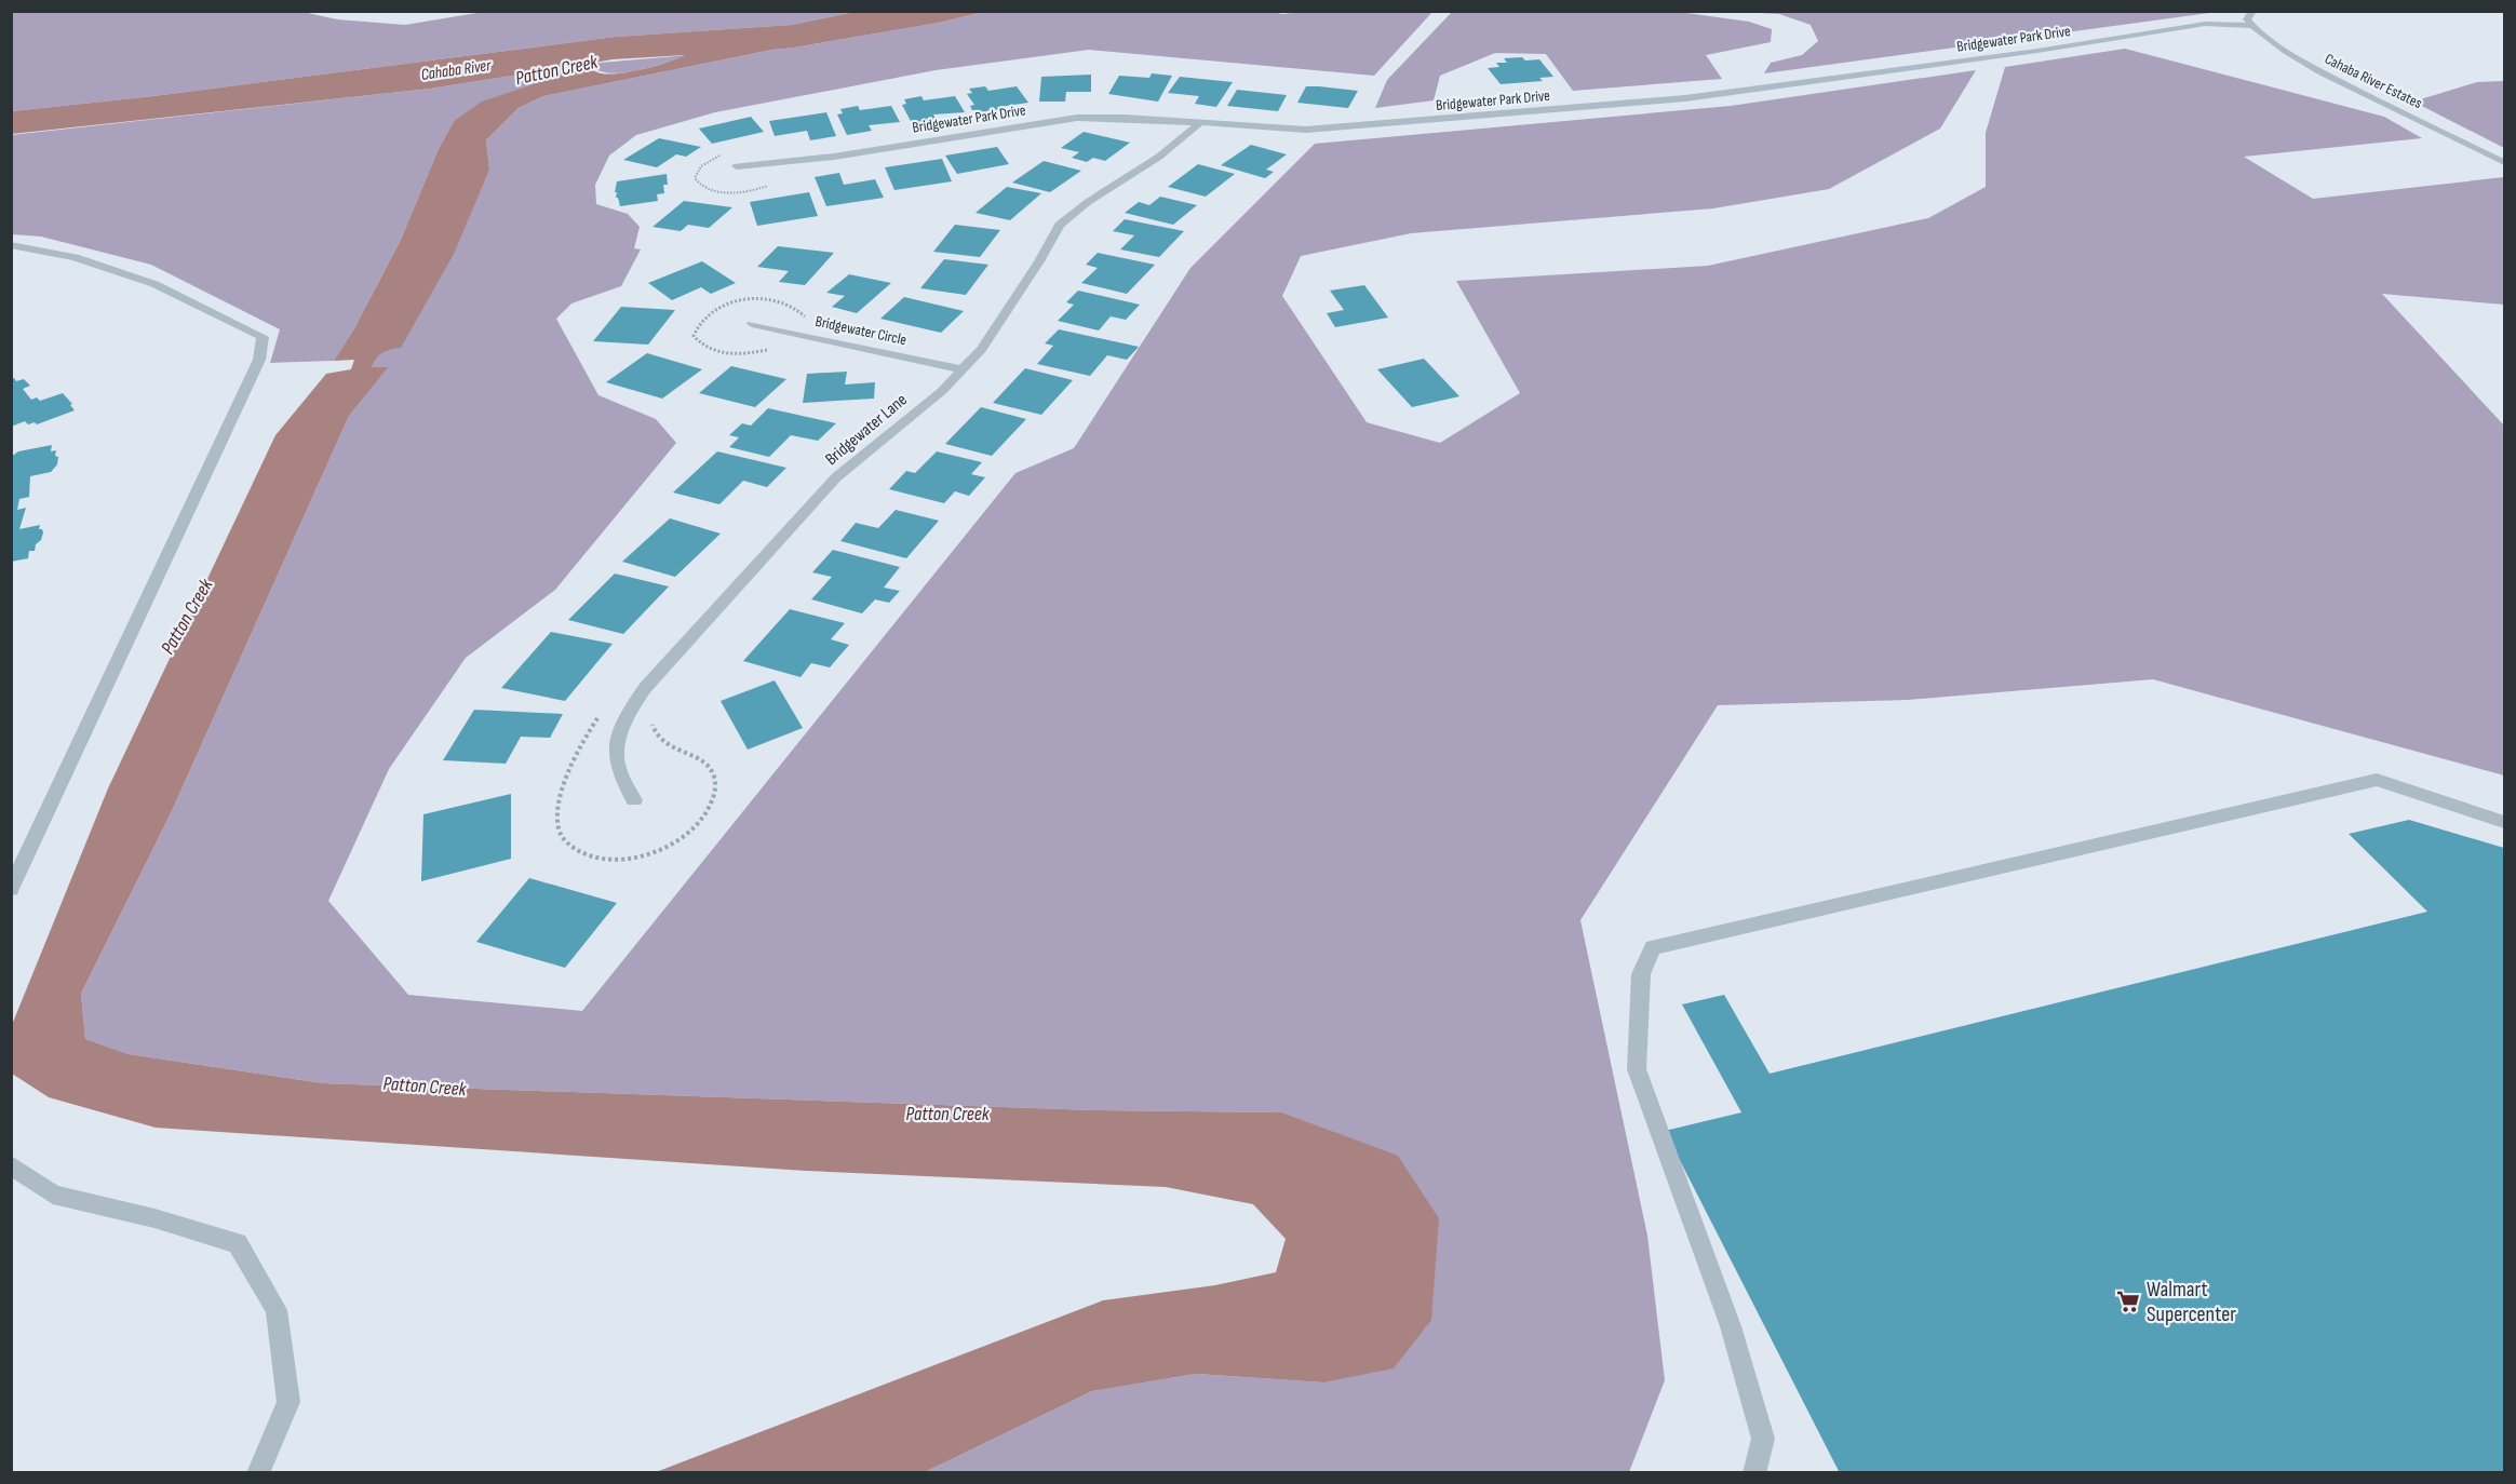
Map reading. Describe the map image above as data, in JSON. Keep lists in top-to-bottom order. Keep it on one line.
{"streets":{"street":["Bridgewater Park Drive","Cahaba River Estates","Bridgewater Circle","Bridgewater Lane"]},"crossings":[["Bridgewater Park Drive","Cahaba River Estates"],["Bridgewater Park Drive","Bridgewater Lane"],["Bridgewater Circle","Bridgewater Lane"]],"water":["Cahaba River","Patton Creek"],"places":{"supermarket":["Walmart Supercenter"]}}
